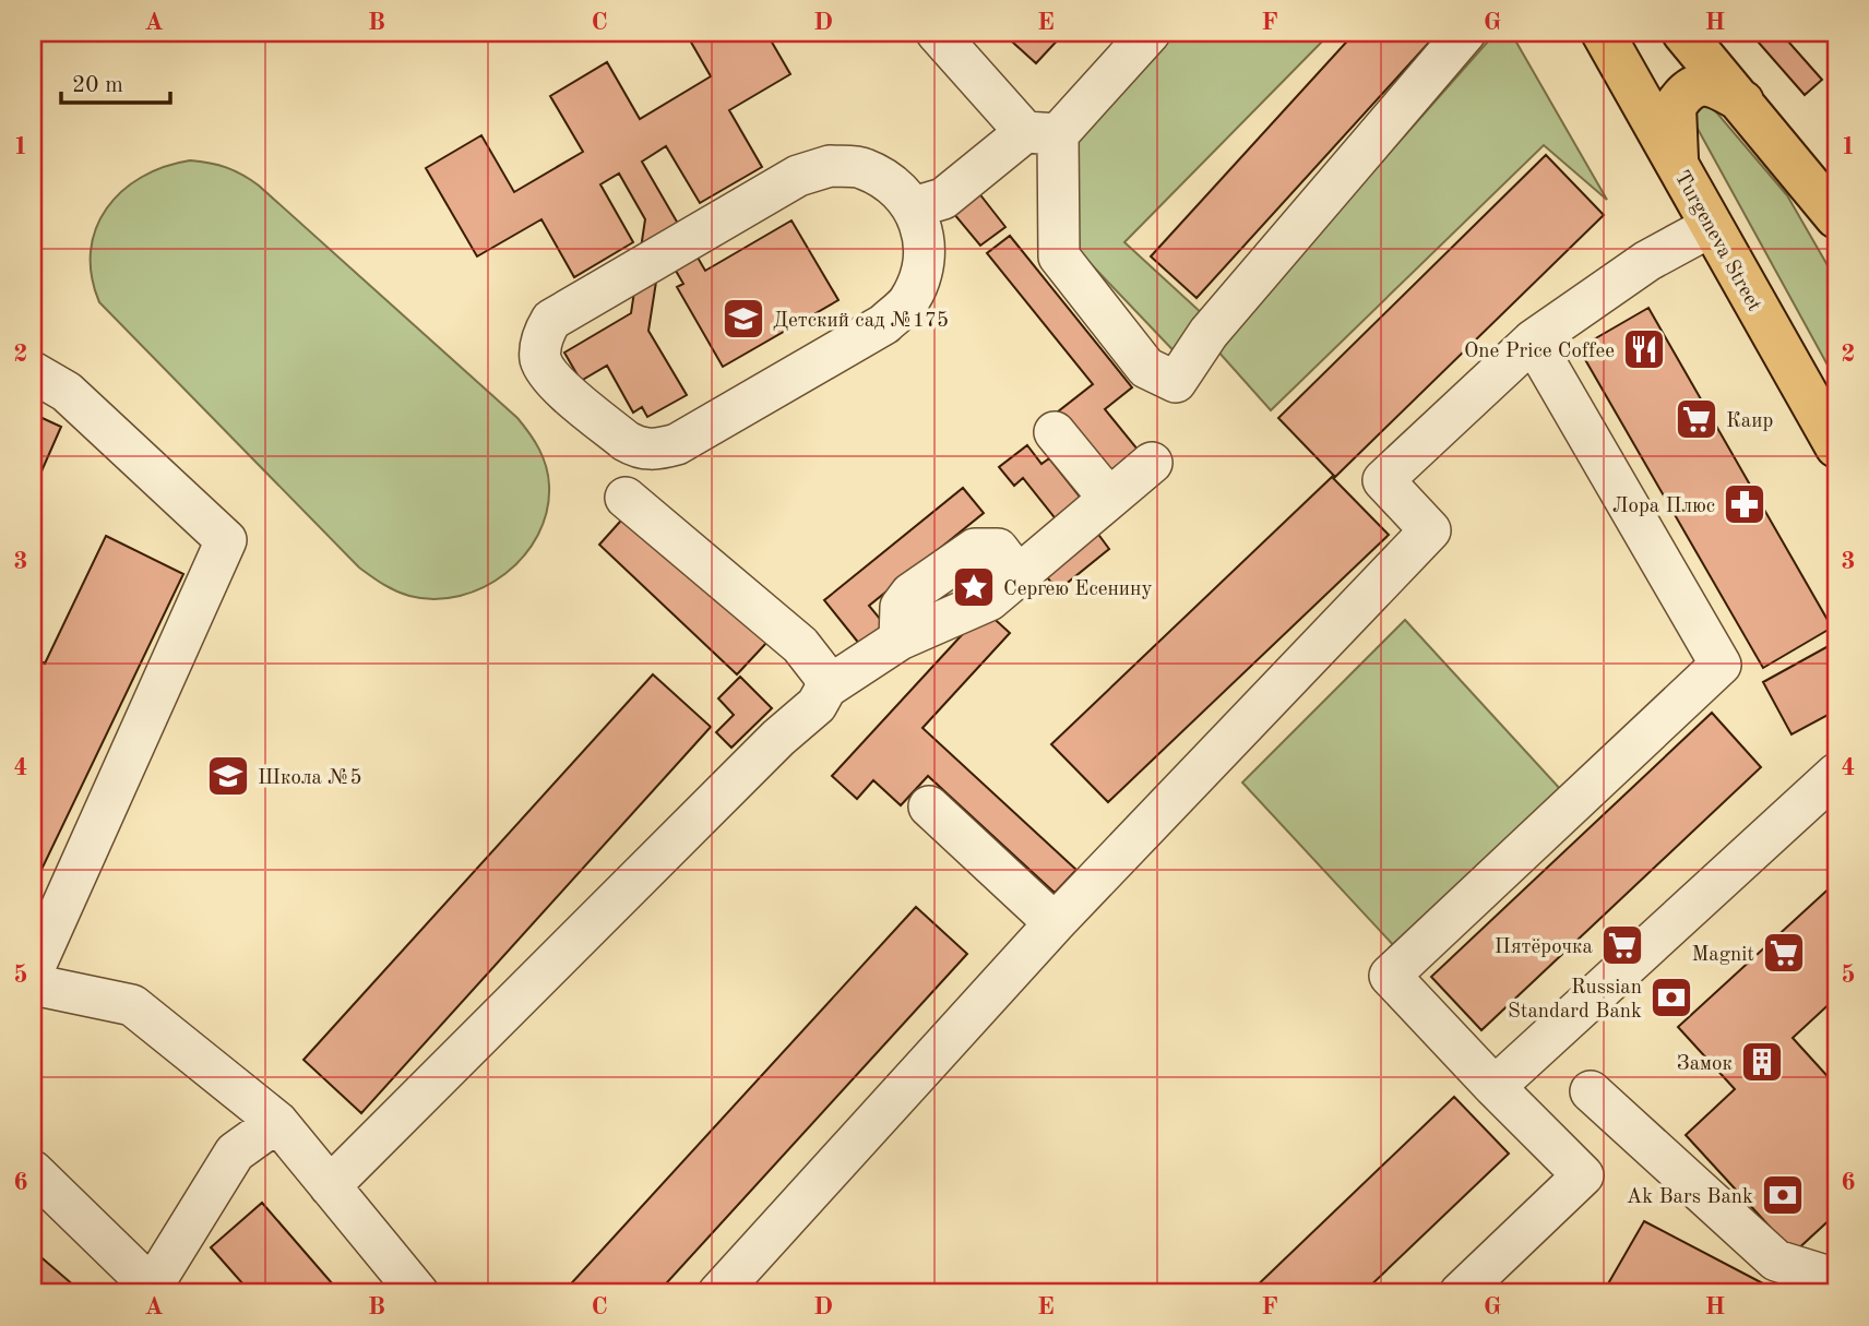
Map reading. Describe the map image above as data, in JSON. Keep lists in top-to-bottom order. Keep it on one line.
{"streets":{"main road":["Turgeneva Street"]},"places":{"school or university":["Детский сад №175","Школа №5"],"restaurant":["One Price Coffee"],"supermarket":["Каир","Пятёрочка","Magnit"],"pharmacy":["Лора Плюс"],"place":["Сергею Есенину"],"bank":["Russian Standard Bank","Ak Bars Bank"],"building":["Замок"]},"scale_bar":"20 m","grid":{"columns":["A","B","C","D","E","F","G","H"],"rows":["1","2","3","4","5","6"]}}
